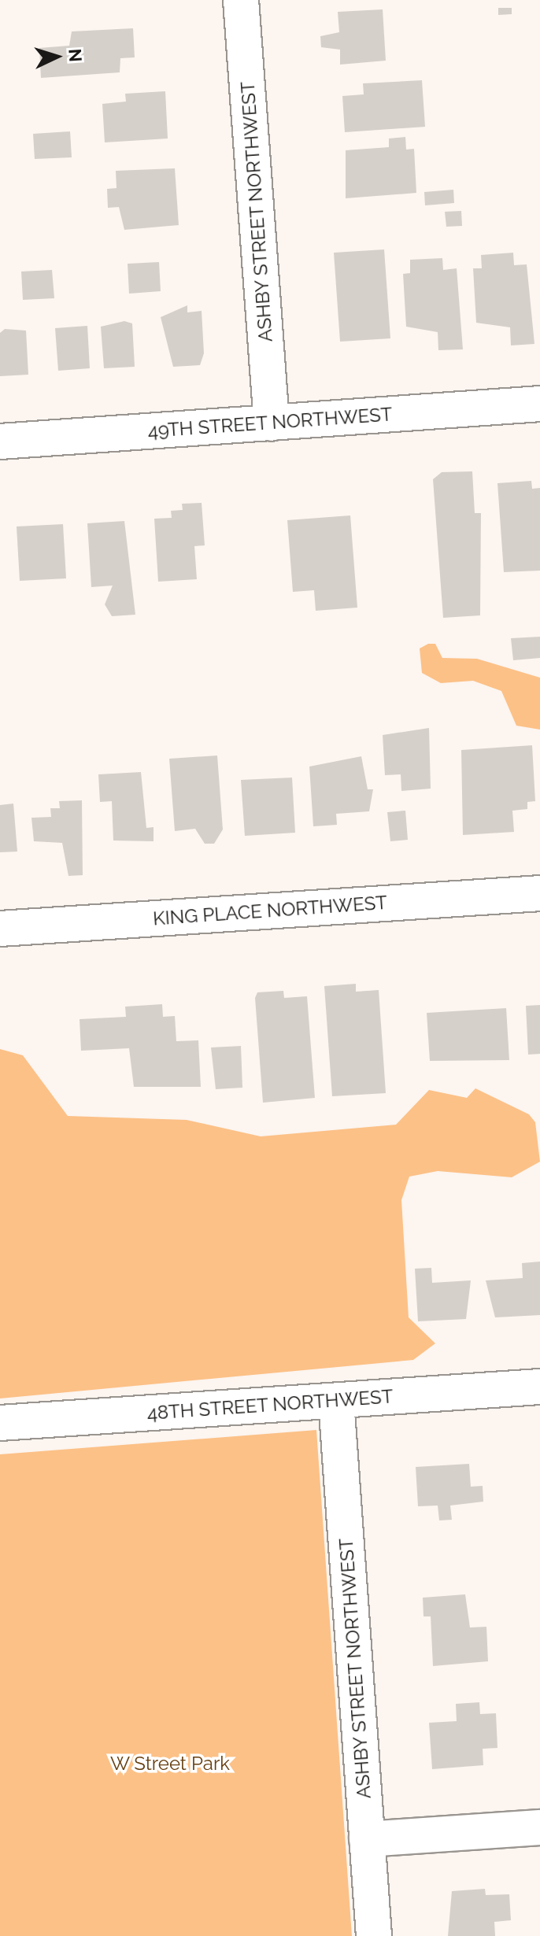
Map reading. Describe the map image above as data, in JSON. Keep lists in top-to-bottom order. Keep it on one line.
{"streets":{"street":["ASHBY STREET NORTHWEST","49TH STREET NORTHWEST","KING PLACE NORTHWEST","48TH STREET NORTHWEST"]},"crossings":[["ASHBY STREET NORTHWEST","49TH STREET NORTHWEST"],["ASHBY STREET NORTHWEST","48TH STREET NORTHWEST"]],"parks":["W Street Park"],"north":"right"}
